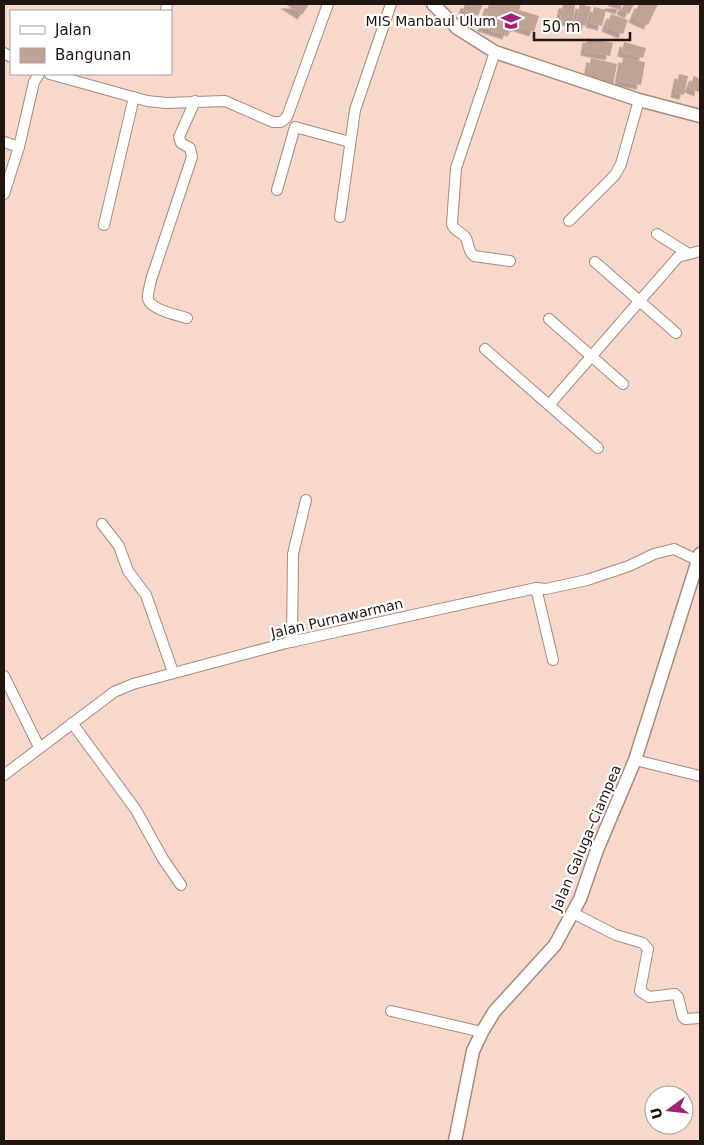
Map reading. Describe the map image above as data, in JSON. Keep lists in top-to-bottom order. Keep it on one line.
{"streets":{"street":["Jalan Purnawarman","Jalan Galuga–Ciampea"]},"crossings":[["Jalan Purnawarman","Jalan Galuga–Ciampea"]],"places":{"school or university":["MIS Manbaul Ulum"]},"legend":["Jalan","Bangunan"],"scale_bar":"50 m","north":"left"}
